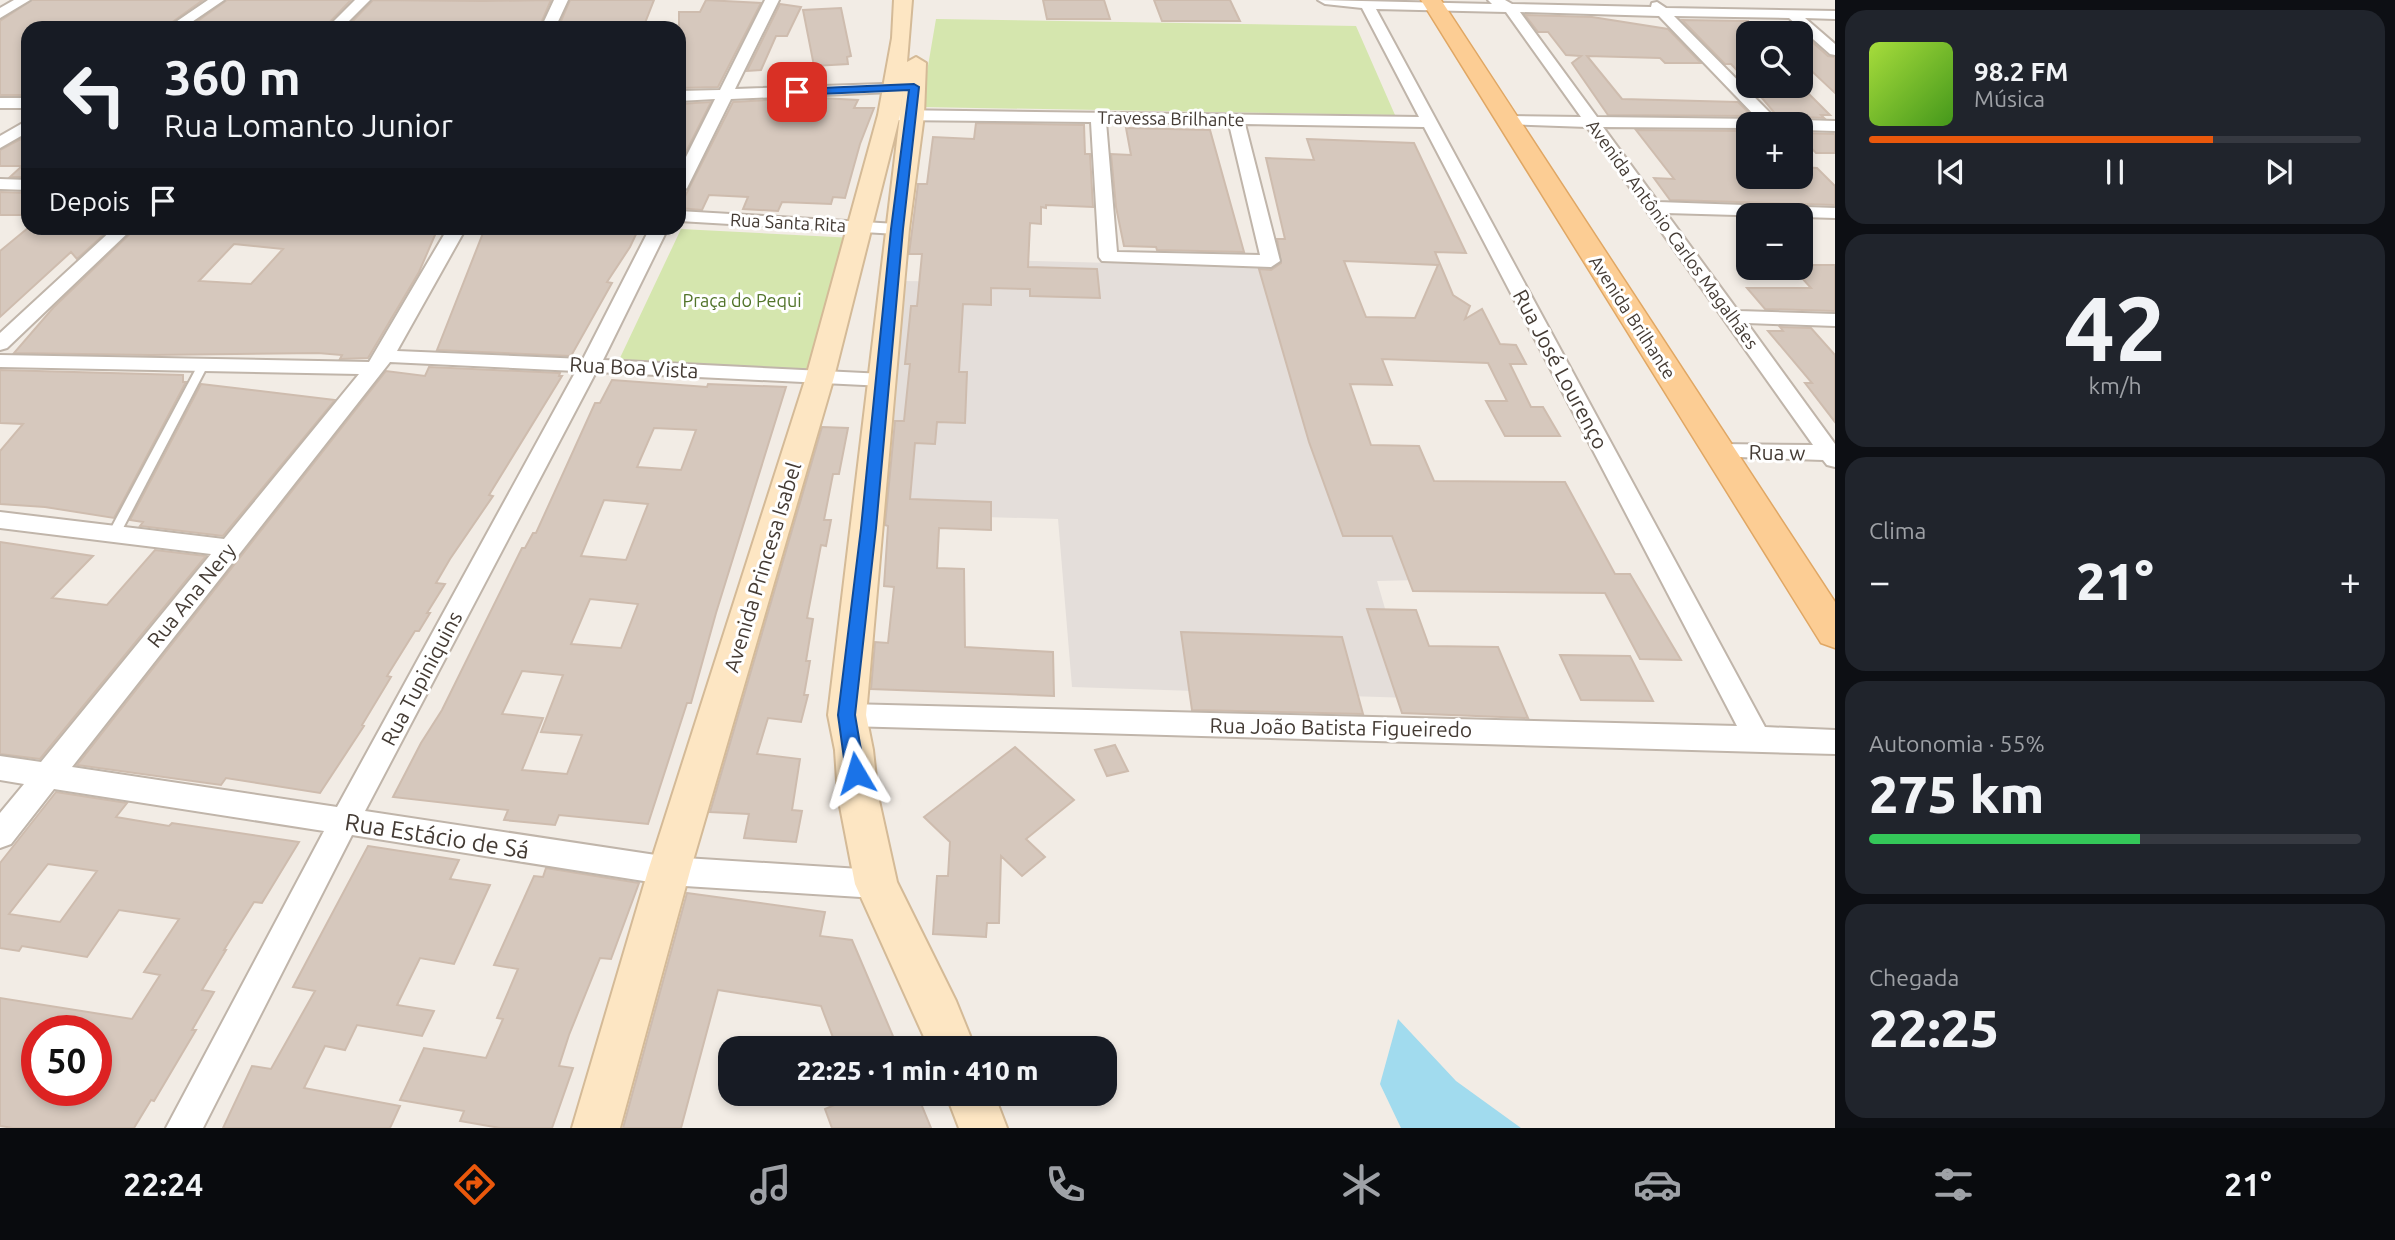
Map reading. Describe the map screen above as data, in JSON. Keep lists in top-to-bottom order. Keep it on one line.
{"streets":{"main road":["Avenida Brilhante","Avenida Princesa Isabel"],"street":["Travessa Brilhante","Rua Santa Rita","Avenida Antônio Carlos Magalhães","Rua Boa Vista","Rua José Lourenço","Rua w","Rua Ana Nery","Rua Tupiniquins","Rua João Batista Figueiredo","Rua Estácio de Sá"]},"crossings":[["Travessa Brilhante","Rua José Lourenço"],["Travessa Brilhante","Avenida Princesa Isabel"],["Rua Santa Rita","Avenida Princesa Isabel"],["Avenida Antônio Carlos Magalhães","Rua w"],["Avenida Brilhante","Rua w"],["Rua Boa Vista","Avenida Princesa Isabel"],["Rua Boa Vista","Rua Ana Nery"],["Rua Boa Vista","Rua Tupiniquins"],["Rua José Lourenço","Rua João Batista Figueiredo"],["Avenida Princesa Isabel","Rua João Batista Figueiredo"],["Avenida Princesa Isabel","Rua Estácio de Sá"],["Rua Ana Nery","Rua Estácio de Sá"],["Rua Tupiniquins","Rua Estácio de Sá"]],"parks":["Praça do Pequi"],"page":{"map_buttons":["+","−"],"turn":["360 m","Rua Lomanto Junior"],"song":["98.2 FM","Música"],"then":"Depois","tile":[["42","km/h"],"Clima",["Autonomia · 55%","275 km"],["Chegada","22:25"]],"heat":["−","21°","+"],"limit":"50","trip":"22:25 · 1 min · 410 m","tabs":["22:24","21°"]}}
